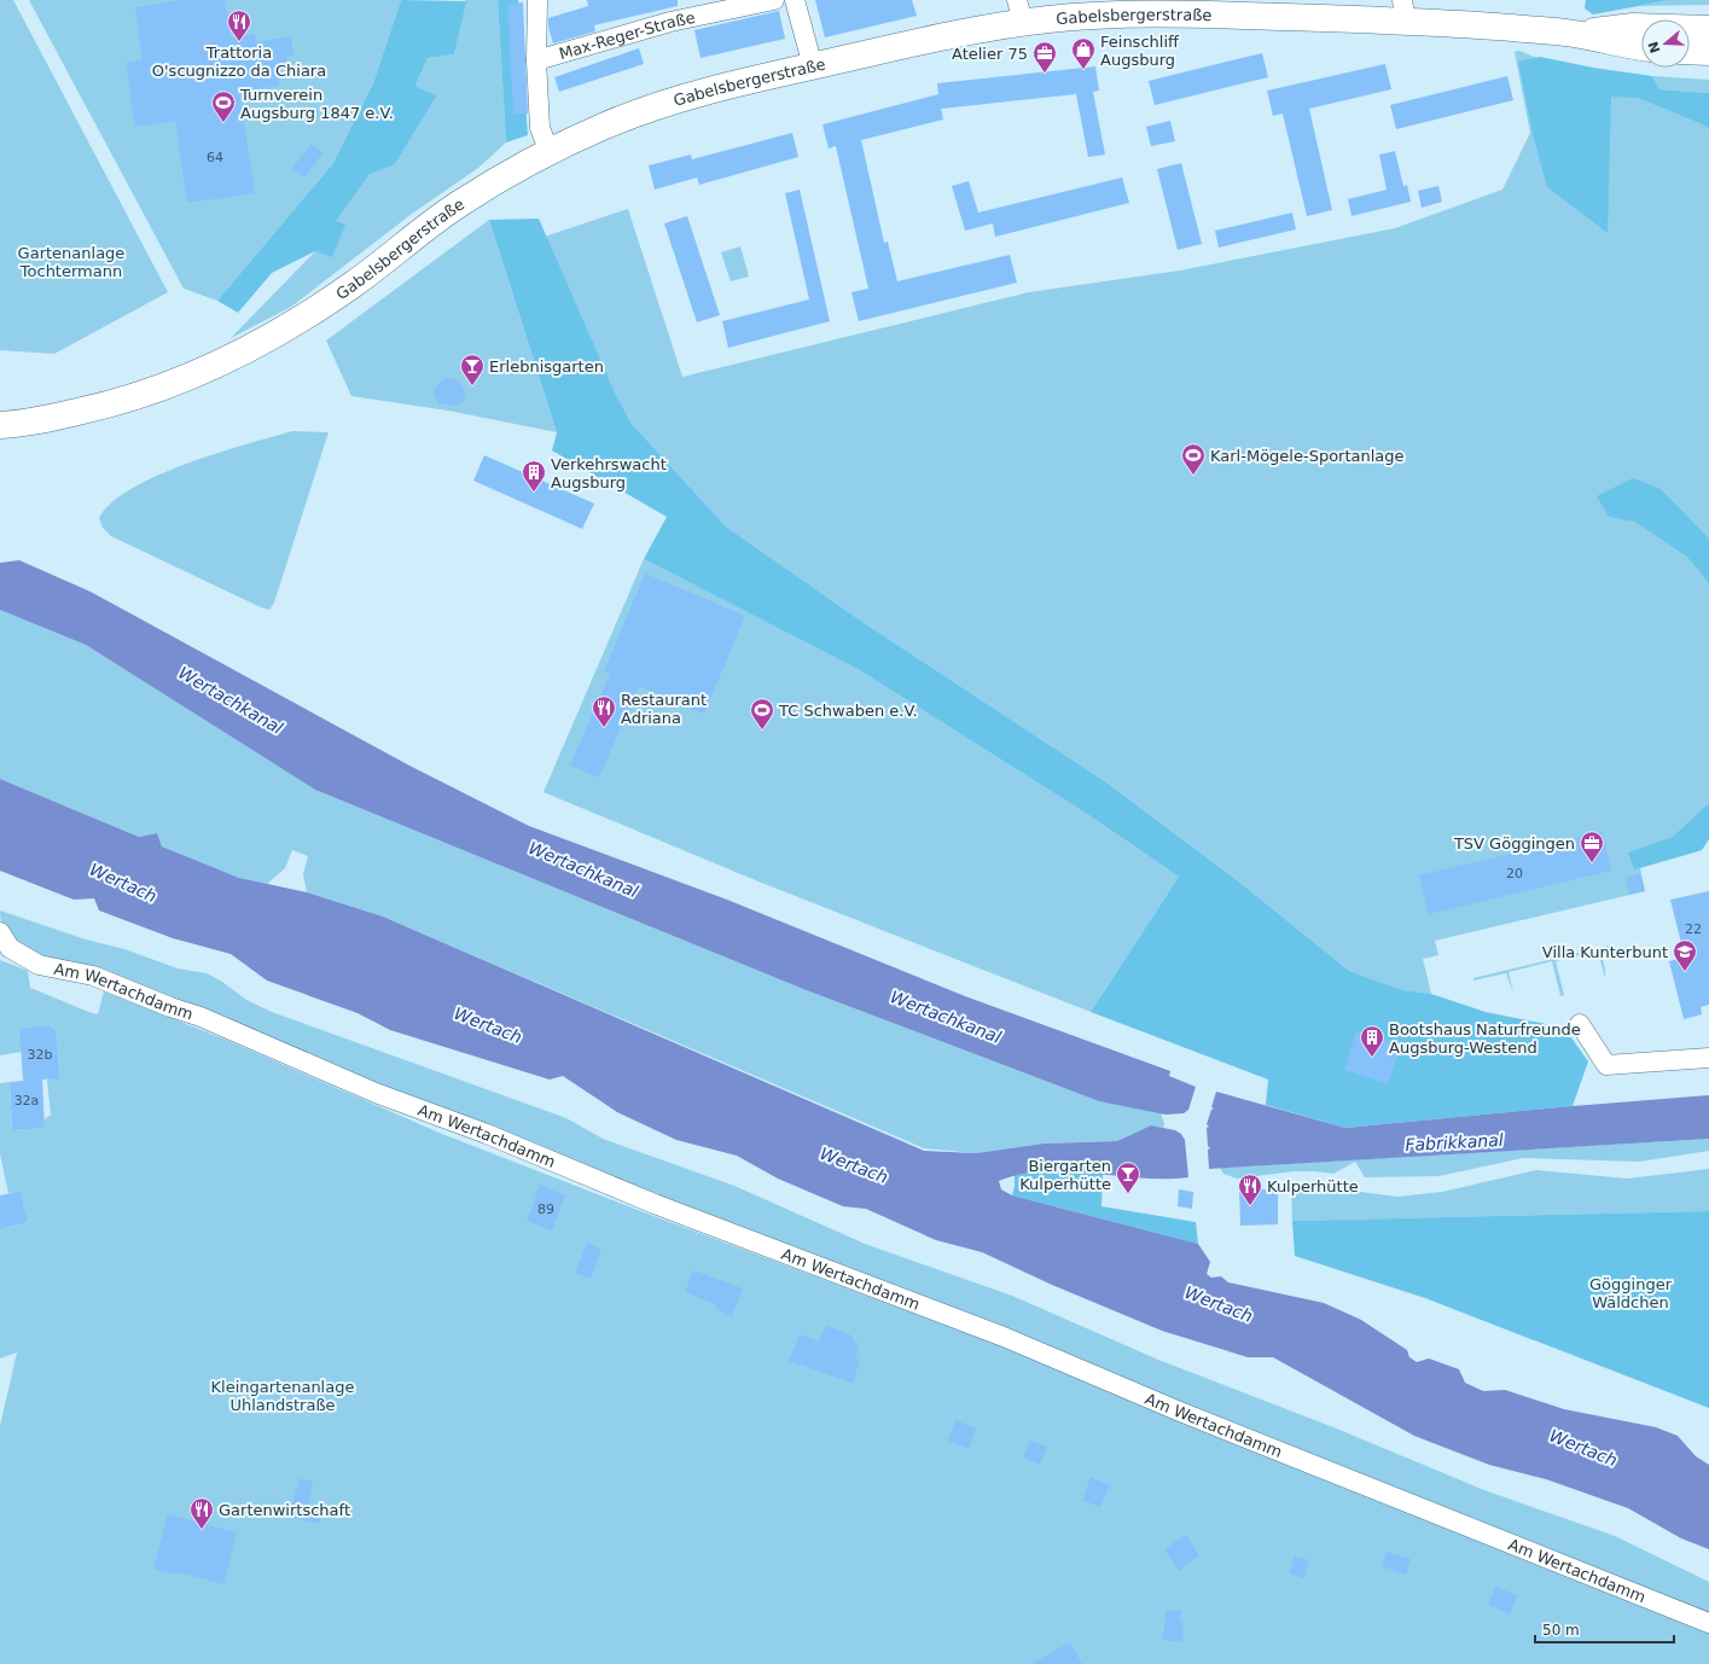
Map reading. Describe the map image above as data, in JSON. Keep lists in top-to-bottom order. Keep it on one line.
{"streets":{"street":["Gabelsbergerstraße","Max-Reger-Straße","Am Wertachdamm"]},"crossings":[["Gabelsbergerstraße","Max-Reger-Straße"]],"water":["Wertachkanal","Wertach","Fabrikkanal"],"parks":["Gartenanlage Tochtermann","Gögginger Wäldchen","Kleingartenanlage Uhlandstraße"],"places":{"restaurant":["Trattoria O'scugnizzo da Chiara","Restaurant Adriana","Kulperhütte","Gartenwirtschaft"],"shop":["Feinschliff Augsburg"],"office":["Atelier 75","TSV Göggingen"],"sports":["Turnverein Augsburg 1847 e.V.","Karl-Mögele-Sportanlage","TC Schwaben e.V."],"bar":["Erlebnisgarten","Biergarten Kulperhütte"],"building":["Verkehrswacht Augsburg","Bootshaus Naturfreunde Augsburg-Westend"],"school or university":["Villa Kunterbunt"]},"house_numbers":["64","20","22","32b","32a","89"],"scale_bar":"50 m","north":"left"}
